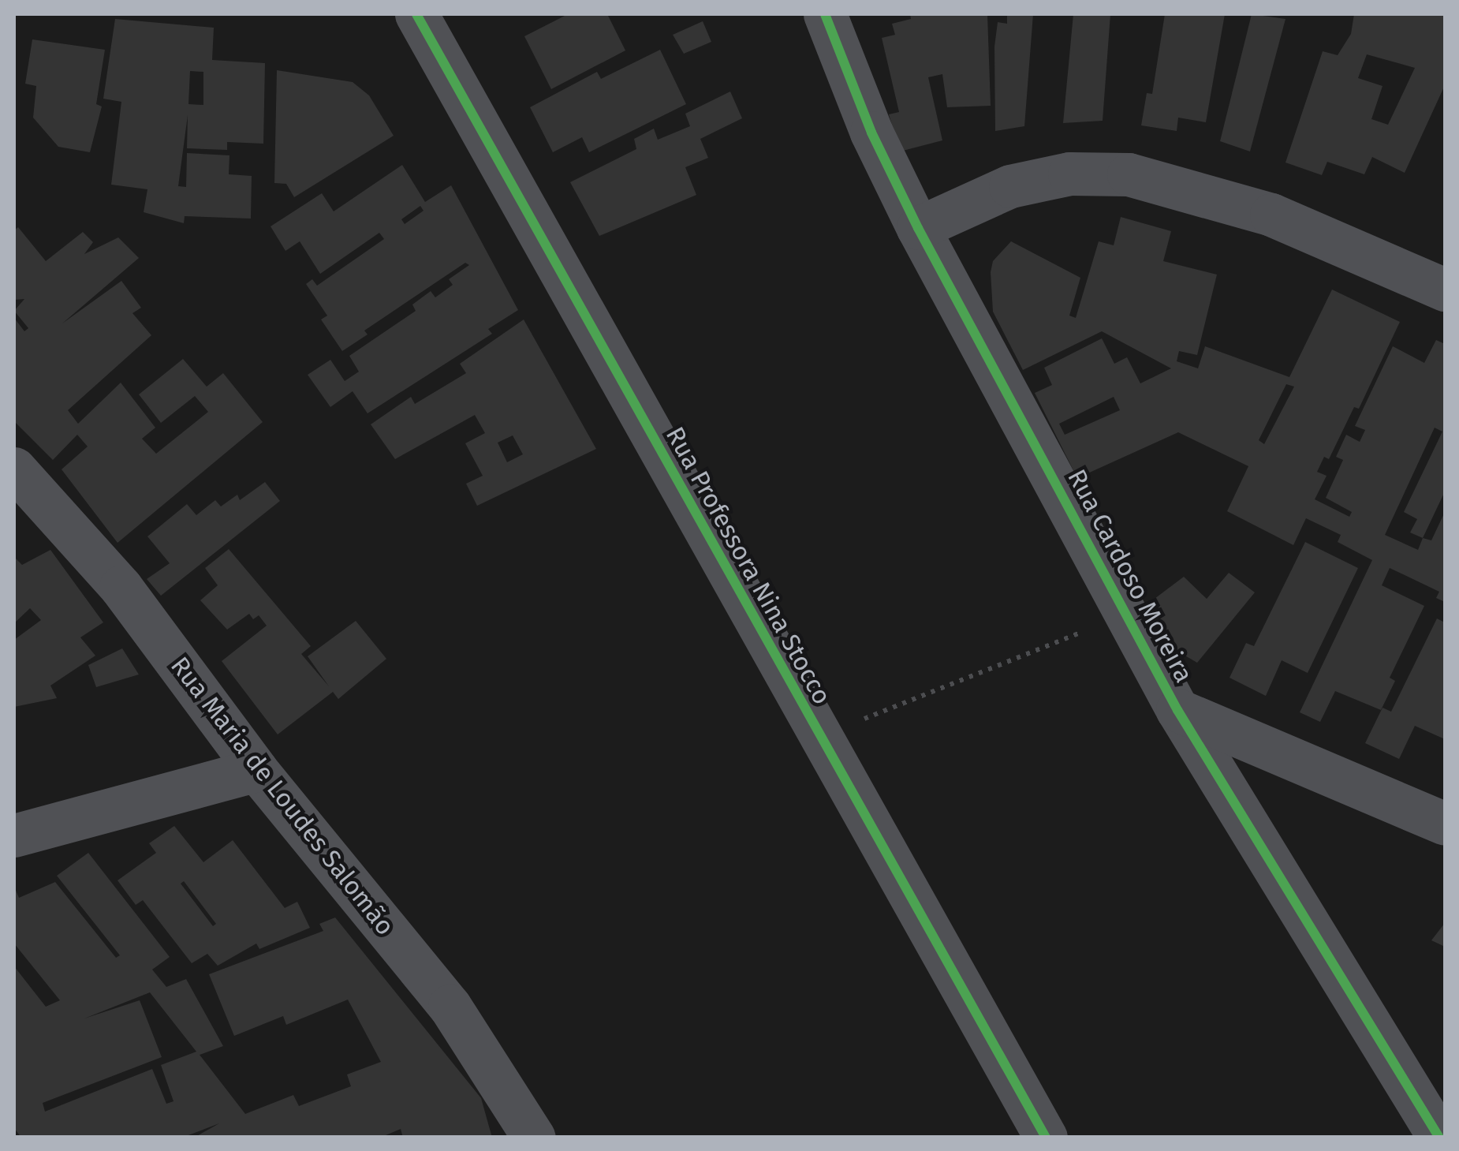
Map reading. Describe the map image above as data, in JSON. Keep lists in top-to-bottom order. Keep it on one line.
{"streets":{"street":["Rua Professora Nina Stocco","Rua Cardoso Moreira","Rua Maria de Loudes Salomão"]}}
